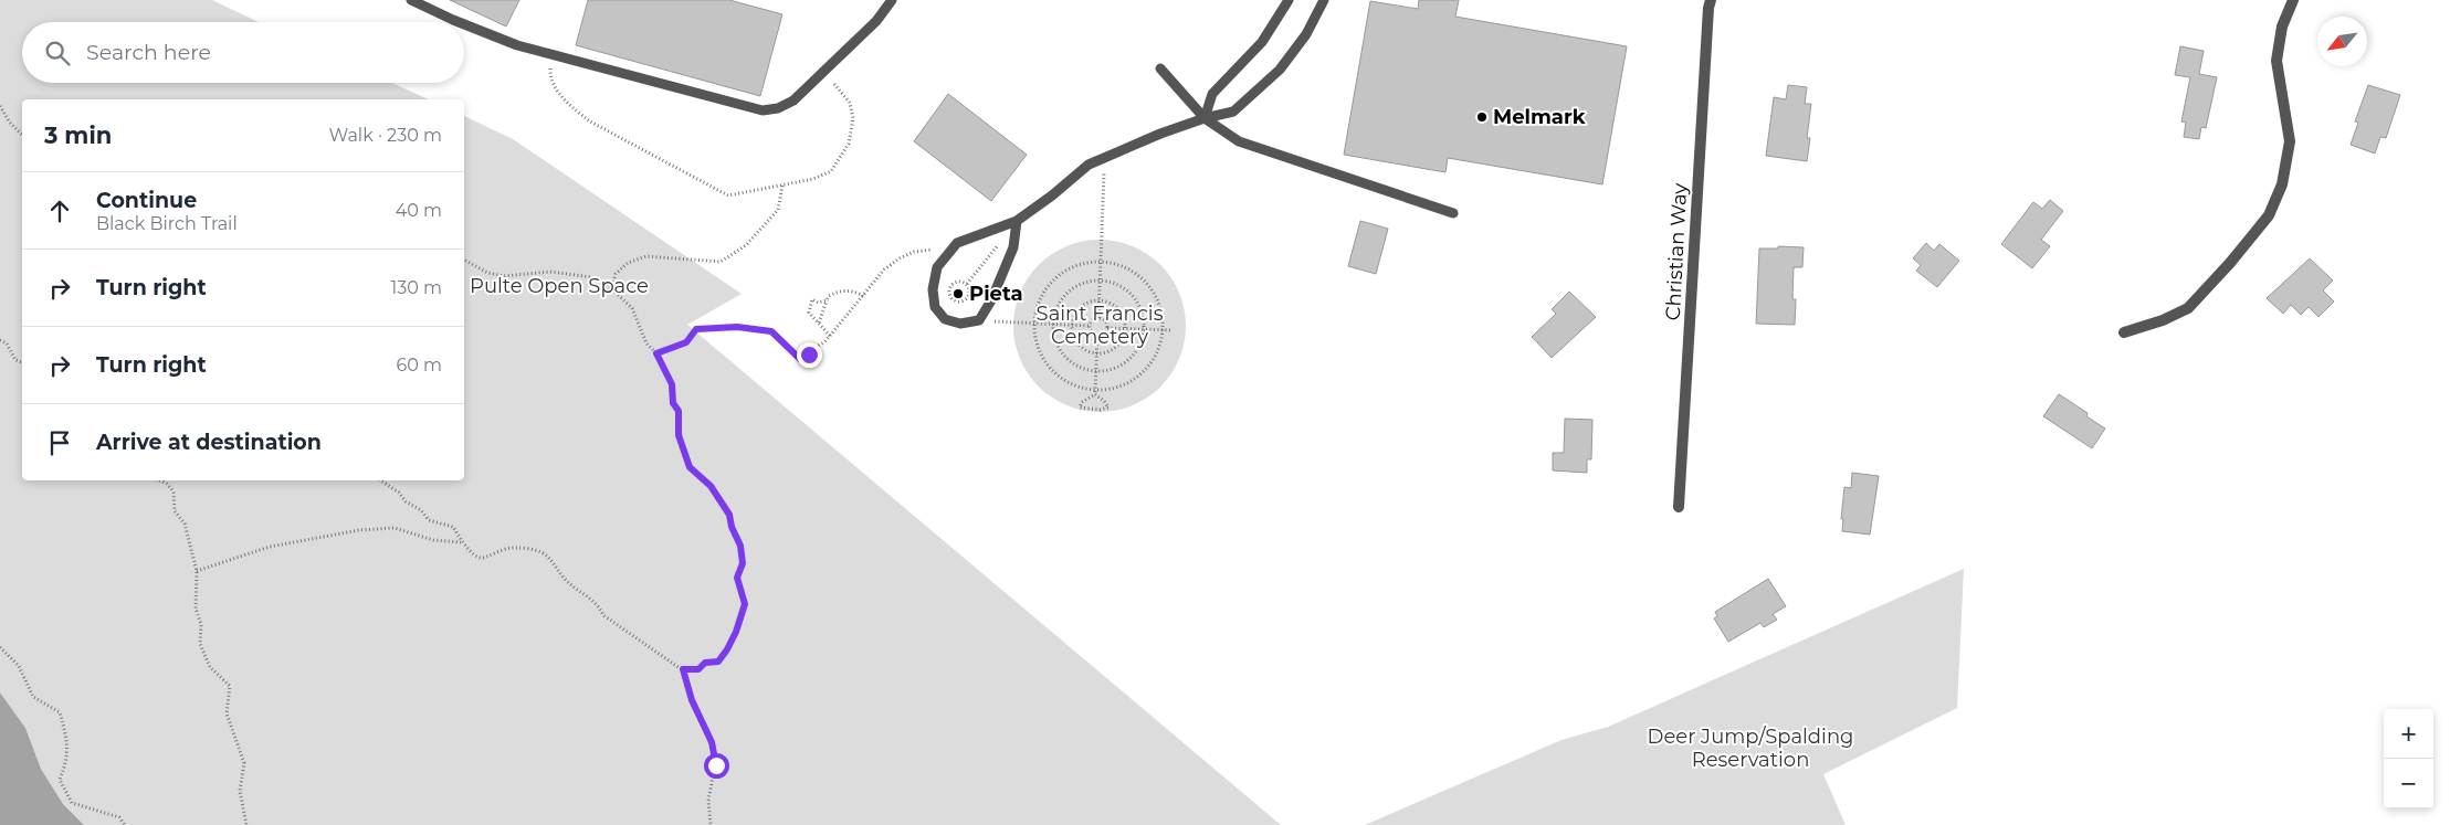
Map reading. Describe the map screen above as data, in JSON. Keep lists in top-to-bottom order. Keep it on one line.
{"streets":{"street":["Christian Way"]},"parks":["Pulte Open Space","Saint Francis Cemetery","Deer Jump/Spalding Reservation"],"places":["Melmark","Pieta"],"north":"bottom left","page":{"search":"Search here","heading":["3 min","Walk · 230 m"],"list":[["Continue","Black Birch Trail","40 m"],["Turn right","130 m"],["Turn right","60 m"],"Arrive at destination"],"map_buttons":["+","−"]}}
